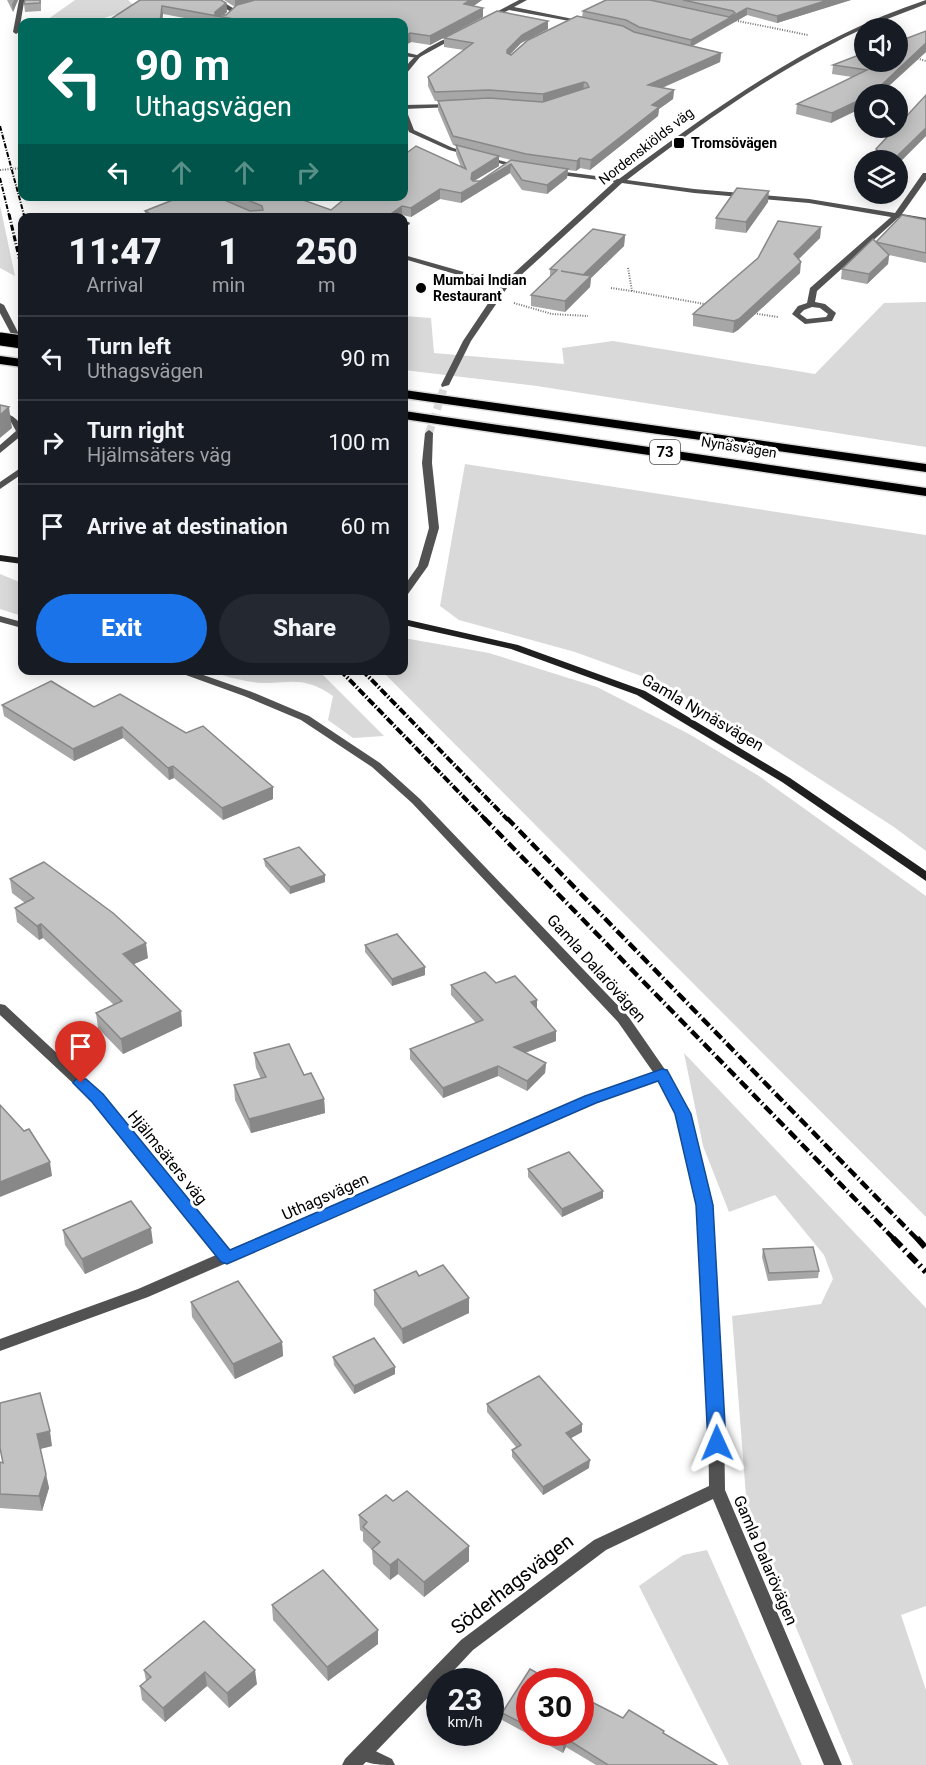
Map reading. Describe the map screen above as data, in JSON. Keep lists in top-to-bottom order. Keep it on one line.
{"streets":{"highway":["Nynäsvägen","73"],"street":["Nordenskiölds väg","Gamla Nynäsvägen","Gamla Dalarövägen","Hjälmsäters väg","Uthagsvägen","Söderhagsvägen"]},"crossings":[["Gamla Dalarövägen","Uthagsvägen"],["Gamla Dalarövägen","Söderhagsvägen"],["Hjälmsäters väg","Uthagsvägen"]],"places":{"transit":["Tromsövägen"],"other":["Mumbai Indian Restaurant"]},"page":{"turn":["90 m","Uthagsvägen"],"eta":["11:47","Arrival","1","min","250","m"],"list":[{"name":"Turn left","note":"Uthagsvägen","value":"90 m"},{"name":"Turn right","note":"Hjälmsäters väg","value":"100 m"},{"name":"Arrive at destination","value":"60 m"}],"buttons":["Exit","Share"],"speed":"23 km/h","limit":"30"}}
